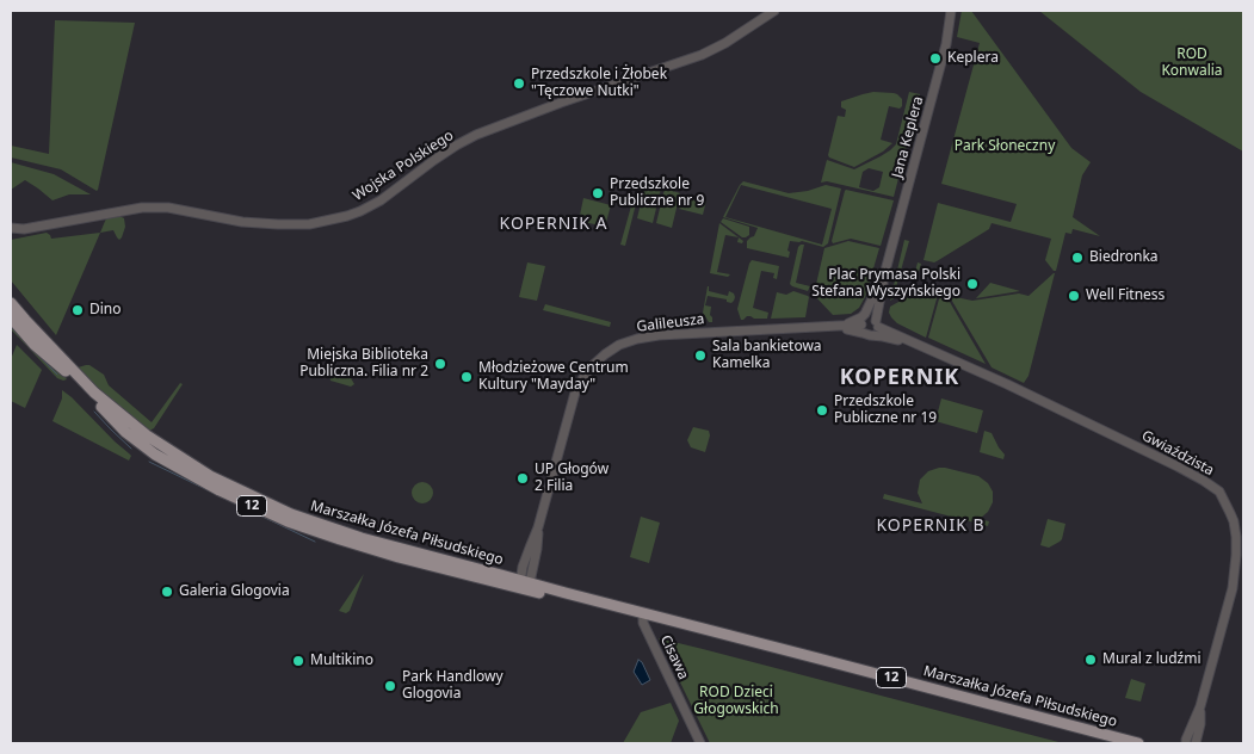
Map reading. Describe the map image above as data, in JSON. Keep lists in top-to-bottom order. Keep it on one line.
{"streets":{"main road":["12","Marszałka Józefa Piłsudskiego"],"street":["Jana Keplera","Wojska Polskiego","Galileusza","Gwiaździsta","Cisawa"]},"crossings":[["Jana Keplera","Galileusza"],["Jana Keplera","Gwiaździsta"],["Galileusza","Gwiaździsta"],["Galileusza","Marszałka Józefa Piłsudskiego"],["Marszałka Józefa Piłsudskiego","Cisawa"]],"districts":["KOPERNIK A","KOPERNIK","KOPERNIK B"],"parks":["ROD Konwalia","Park Słoneczny","ROD Dzieci Głogowskich"],"places":["Keplera","Przedszkole i Żłobek \"Tęczowe Nutki\"","Przedszkole Publiczne nr 9","Biedronka","Plac Prymasa Polski Stefana Wyszyńskiego","Well Fitness","Dino","Sala bankietowa Kamelka","Miejska Biblioteka Publiczna. Filia nr 2","Młodzieżowe Centrum Kultury \"Mayday\"","Przedszkole Publiczne nr 19","UP Głogów 2 Filia","Galeria Glogovia","Mural z ludźmi","Multikino","Park Handlowy Glogovia"]}
